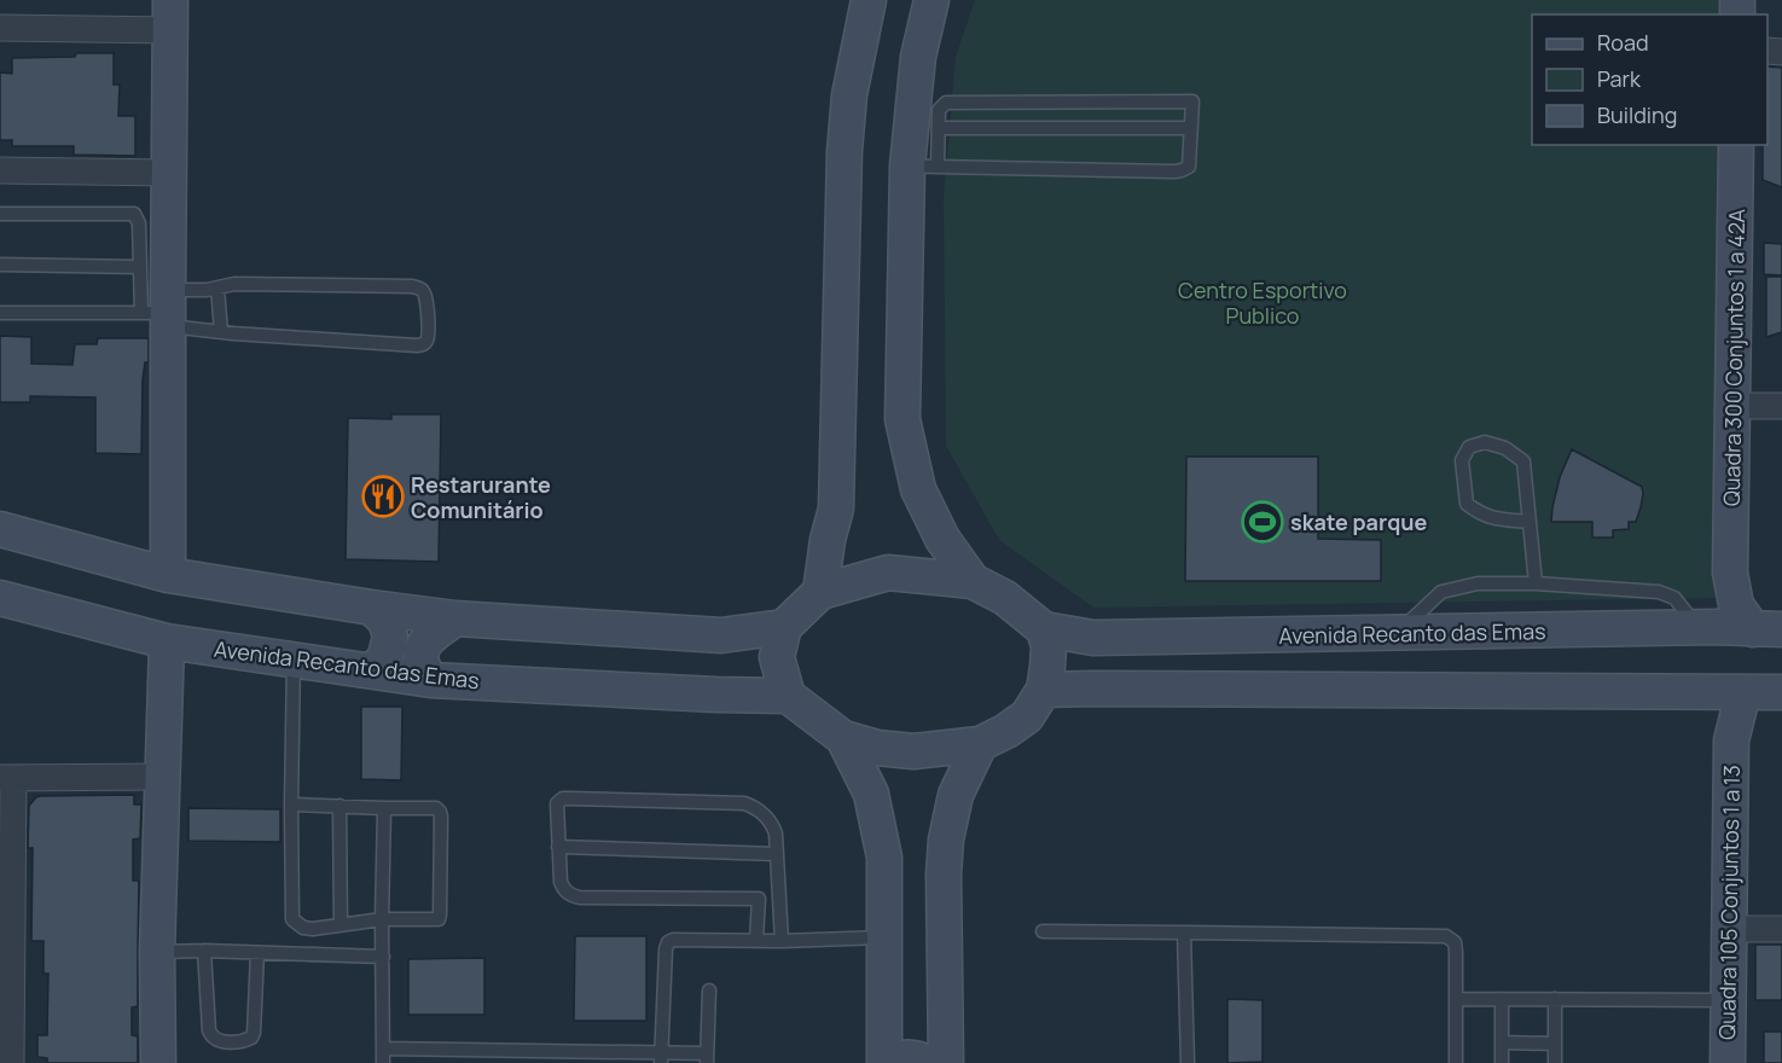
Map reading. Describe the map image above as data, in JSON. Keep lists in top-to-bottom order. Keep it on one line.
{"streets":{"main road":["Quadra 300 Conjuntos 1 a 42A","Avenida Recanto das Emas","Quadra 105 Conjuntos 1 a 13"]},"crossings":[["Quadra 300 Conjuntos 1 a 42A","Avenida Recanto das Emas"]],"parks":["Centro Esportivo Publico"],"places":{"restaurant":["Restarurante Comunitário"],"sports":["skate parque"]},"legend":["Road","Park","Building"]}
